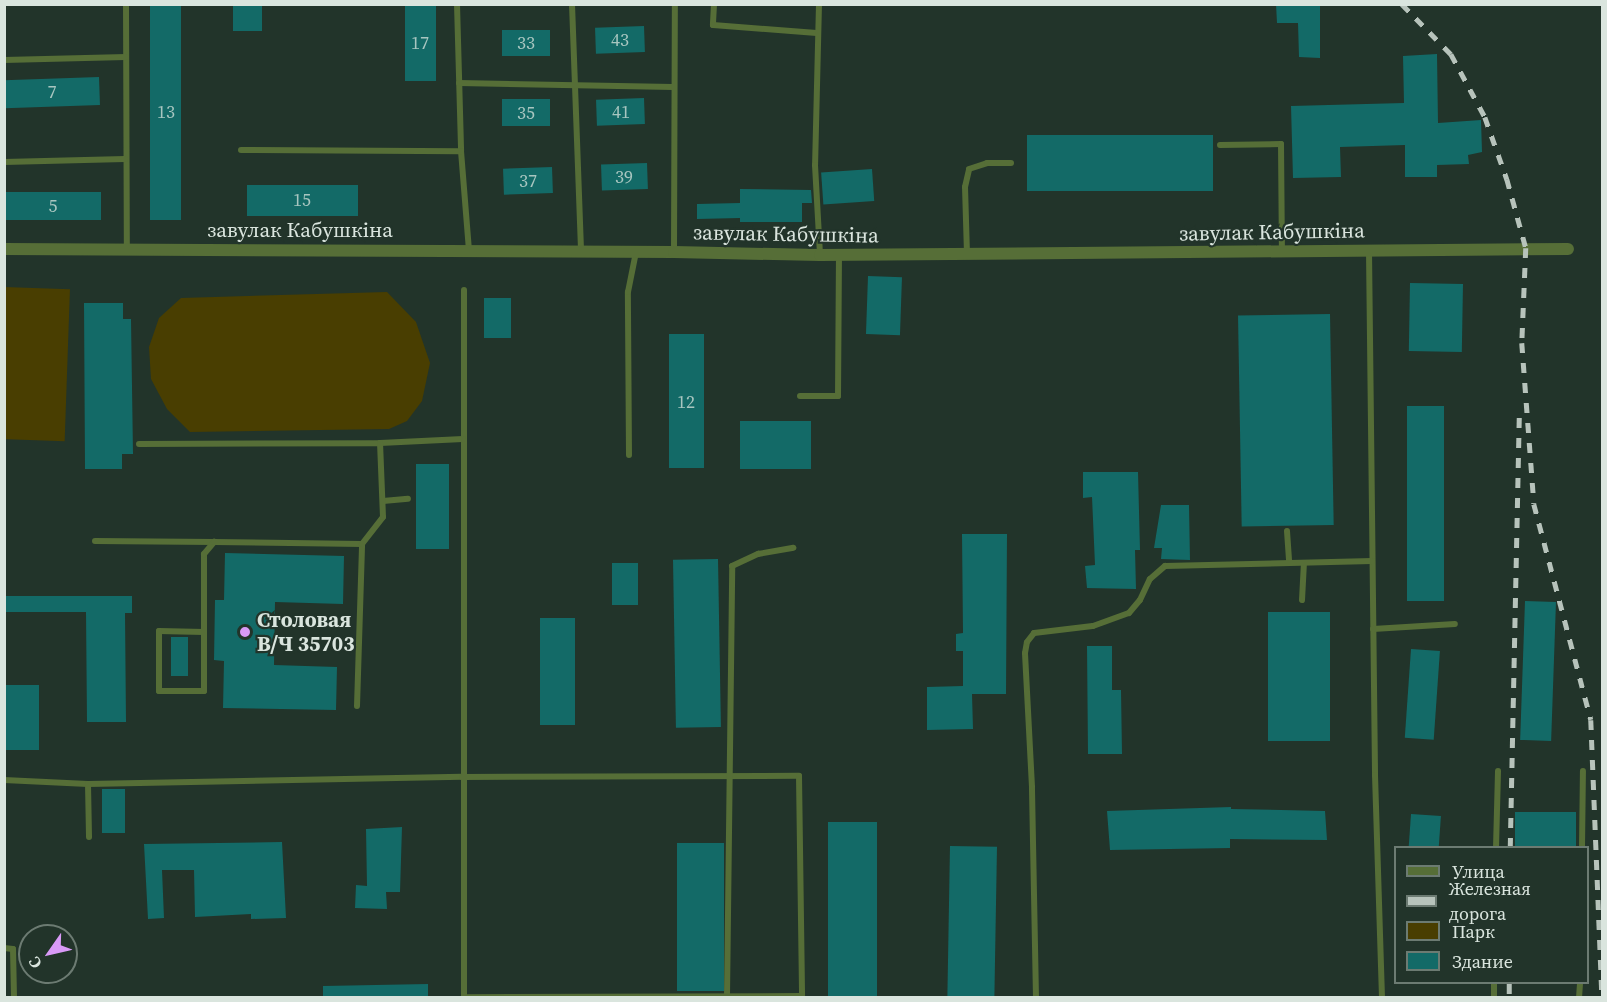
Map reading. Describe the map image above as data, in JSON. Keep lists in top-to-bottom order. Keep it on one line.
{"streets":{"street":["завулак Кабушкіна"]},"places":["Столовая В/Ч 35703"],"house_numbers":["43","17","33","7","13","41","35","39","37","15","5","12"],"legend":["Улица","Железная дорога","Парк","Здание"],"north":"bottom left"}
